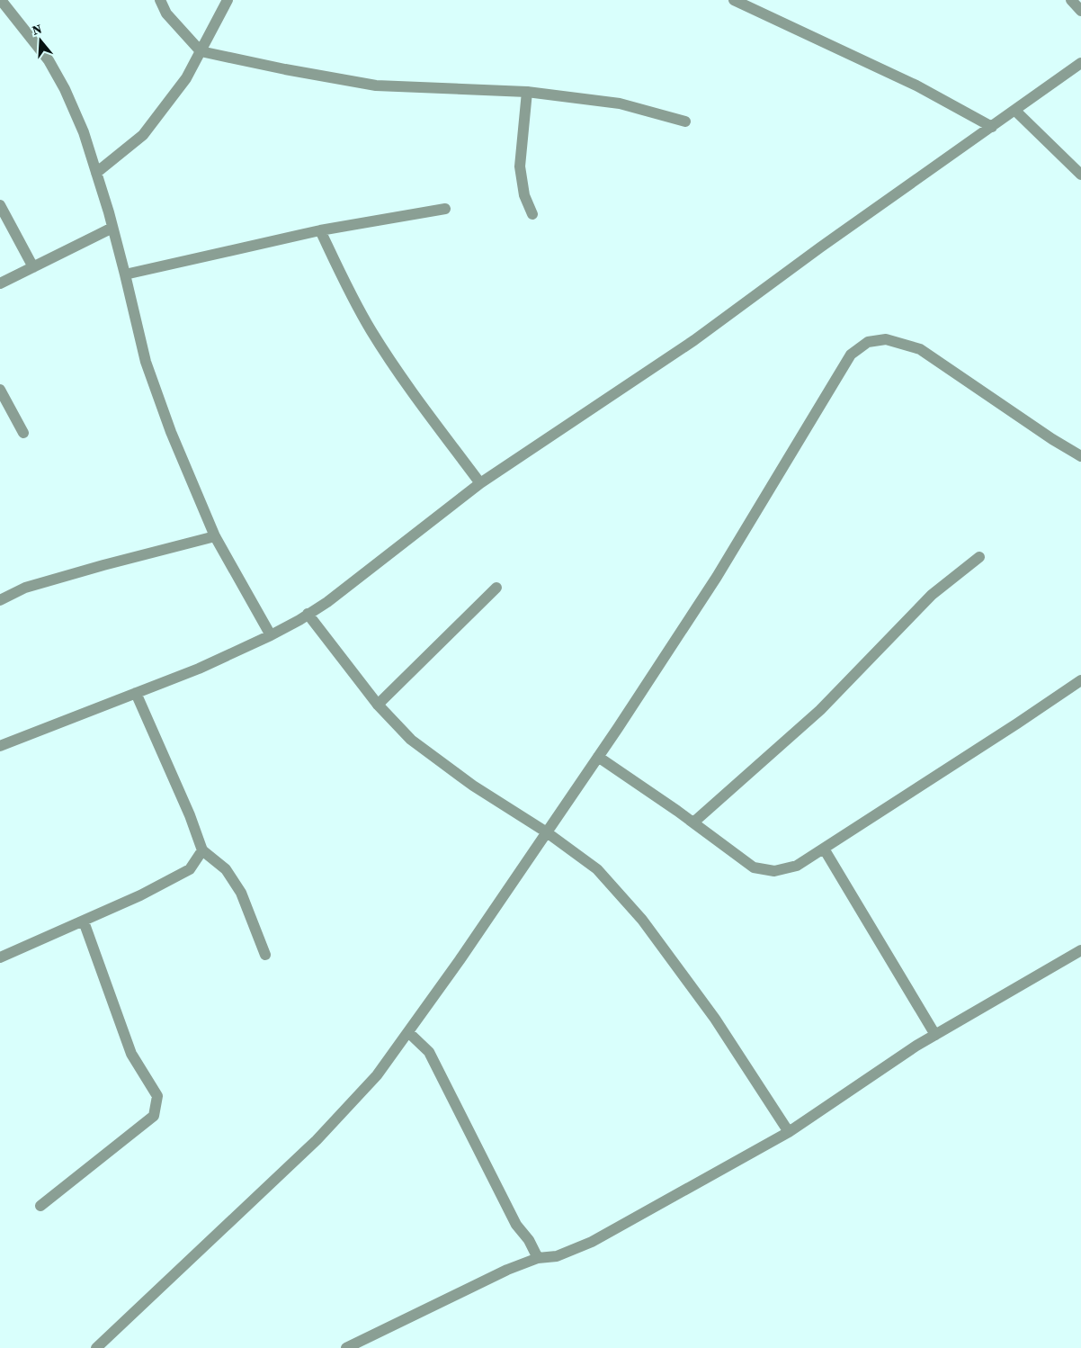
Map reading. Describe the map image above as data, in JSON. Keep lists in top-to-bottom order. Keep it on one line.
{"north":"top"}
